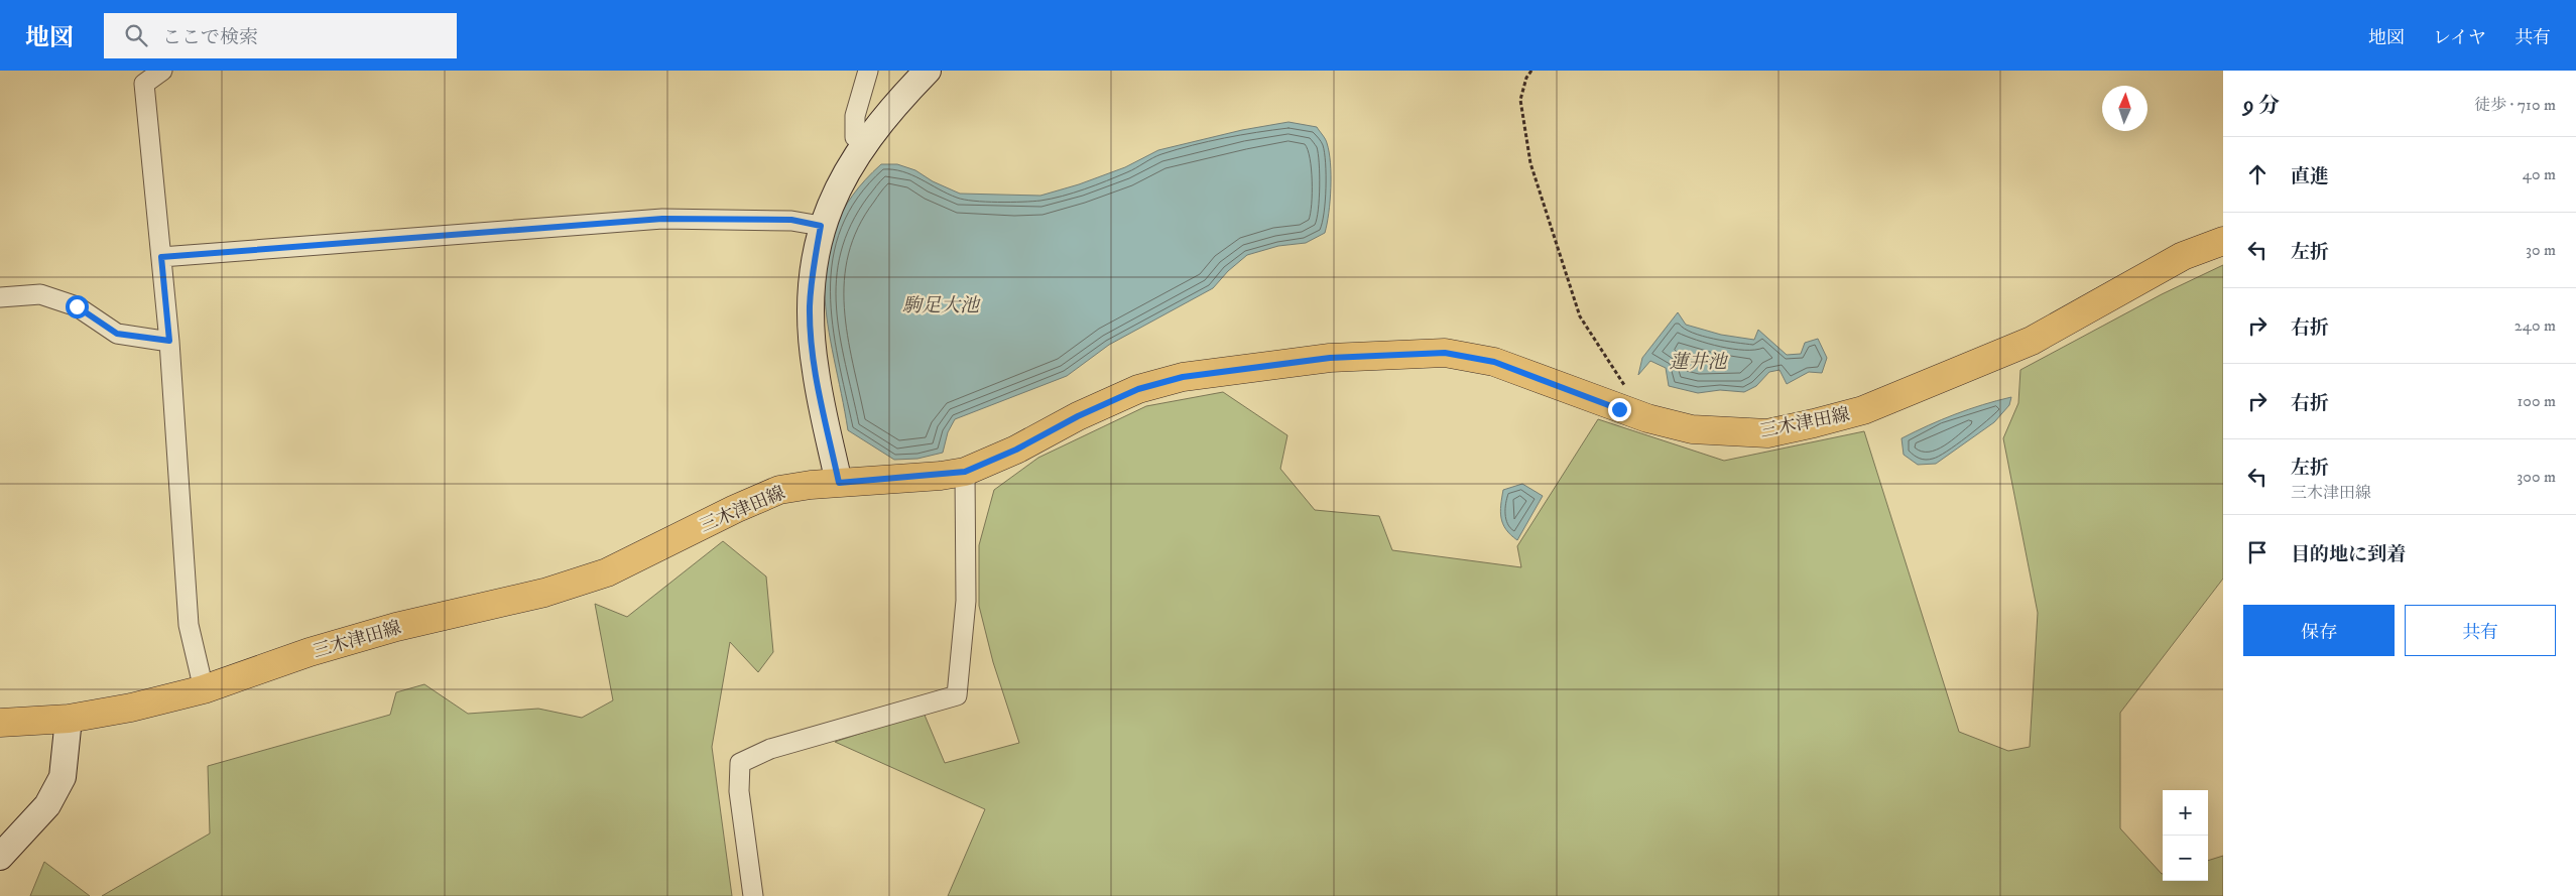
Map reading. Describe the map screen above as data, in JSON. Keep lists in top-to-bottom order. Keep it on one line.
{"streets":{"main road":["三木津田線"]},"water":["駒足大池","蓮井池"],"north":"top","page":{"header":"地図","search":"ここで検索","nav":["地図","レイヤ","共有"],"heading":["9 分","徒歩 · 710 m"],"list":[["直進","40 m"],["左折","30 m"],["右折","240 m"],["右折","100 m"],["左折","三木津田線","300 m"],"目的地に到着"],"buttons":["保存","共有"],"map_buttons":["+","−"]}}
